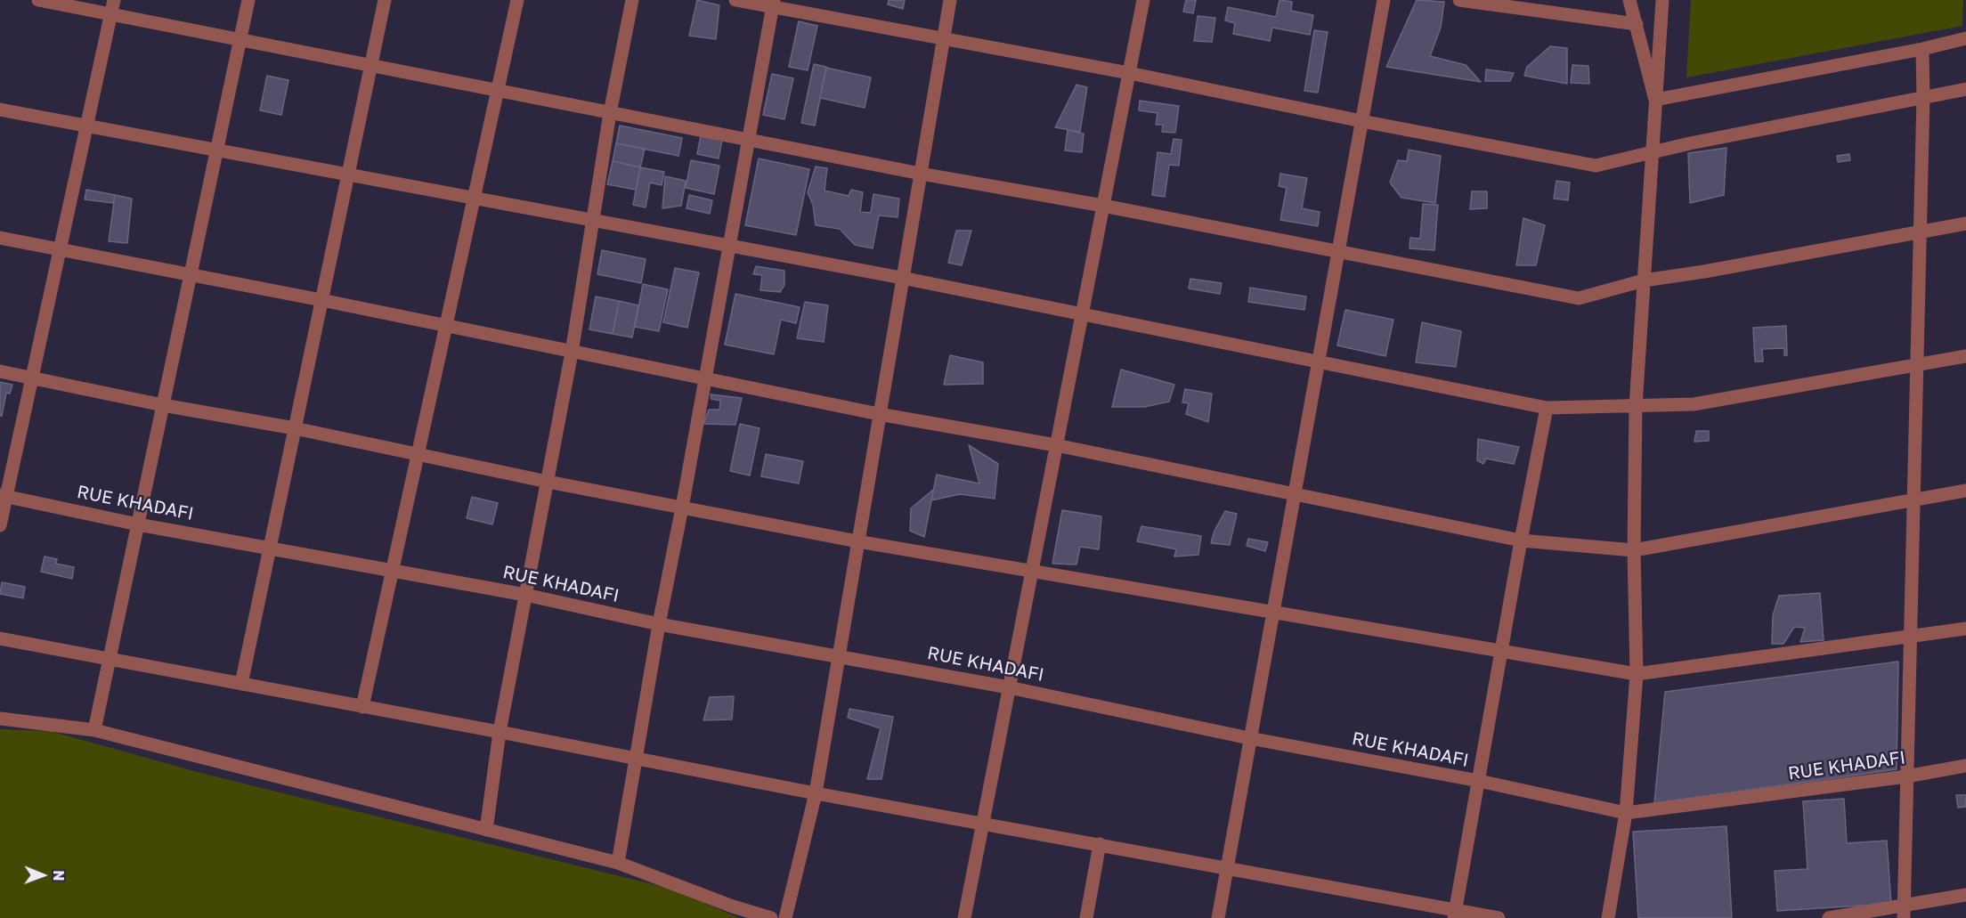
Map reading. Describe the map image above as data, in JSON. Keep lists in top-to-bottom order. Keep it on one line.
{"streets":{"street":["RUE KHADAFI"]},"north":"right"}
